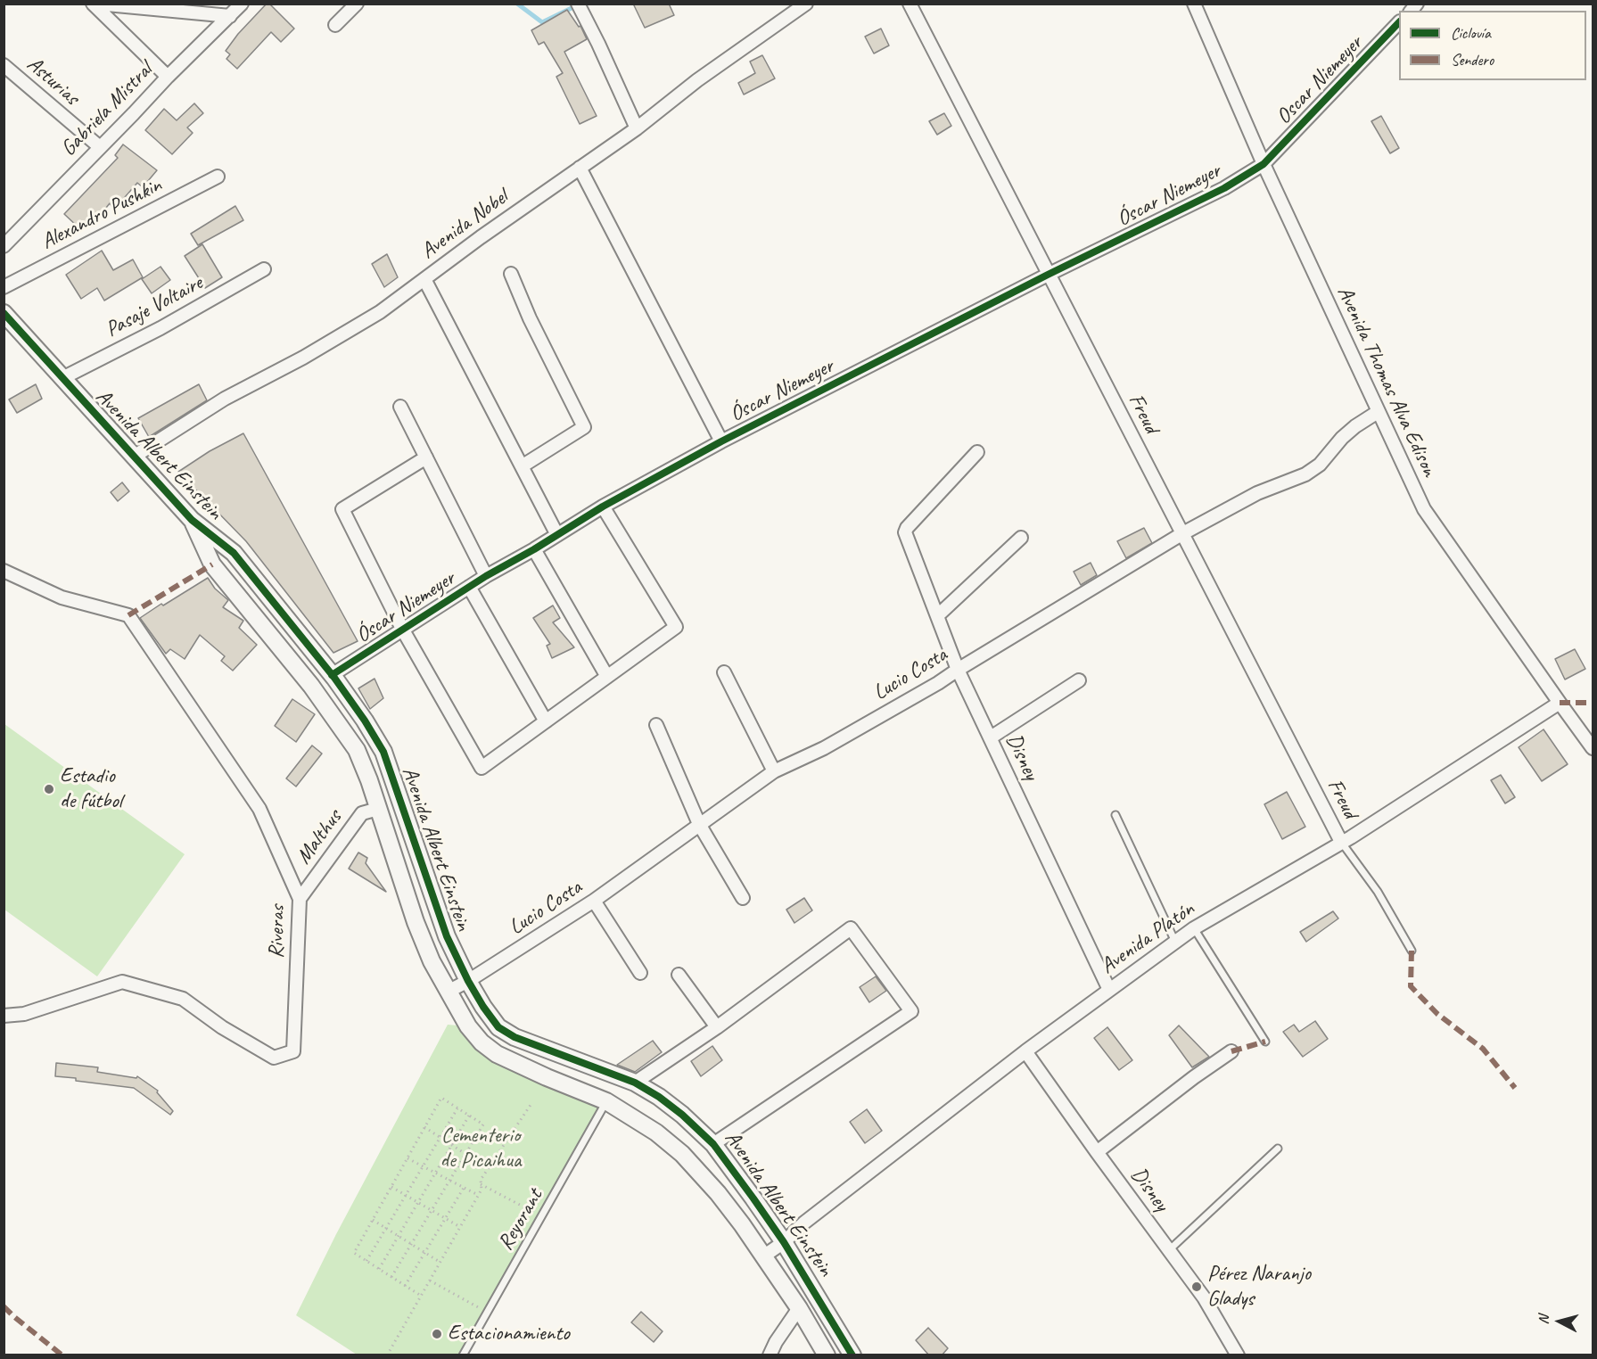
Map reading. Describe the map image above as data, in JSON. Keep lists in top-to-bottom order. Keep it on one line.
{"streets":{"street":["Oscar Niemeyer","Asturias","Gabriela Mistral","Óscar Niemeyer","Alexandro Pushkin","Avenida Nobel","Pasaje Voltaire","Avenida Thomas Alva Edison","Freud","Avenida Albert Einstein","Lucio Costa","Disney","Malthus","Riveras","Avenida Platón"],"lane":["Reyorant"]},"crossings":[["Oscar Niemeyer","Óscar Niemeyer"],["Oscar Niemeyer","Avenida Thomas Alva Edison"],["Asturias","Gabriela Mistral"],["Óscar Niemeyer","Avenida Thomas Alva Edison"],["Óscar Niemeyer","Freud"],["Óscar Niemeyer","Avenida Albert Einstein"],["Avenida Nobel","Avenida Albert Einstein"],["Pasaje Voltaire","Avenida Albert Einstein"],["Avenida Thomas Alva Edison","Lucio Costa"],["Avenida Thomas Alva Edison","Avenida Platón"],["Freud","Lucio Costa"],["Freud","Avenida Platón"],["Avenida Albert Einstein","Lucio Costa"],["Avenida Albert Einstein","Malthus"],["Avenida Albert Einstein","Avenida Platón"],["Avenida Albert Einstein","Reyorant"],["Lucio Costa","Disney"],["Disney","Avenida Platón"],["Malthus","Riveras"]],"parks":["Cementerio de Picaihua"],"places":["Estadio de fútbol","Pérez Naranjo Gladys","Estacionamiento"],"legend":["Ciclovía","Sendero"],"north":"left"}
